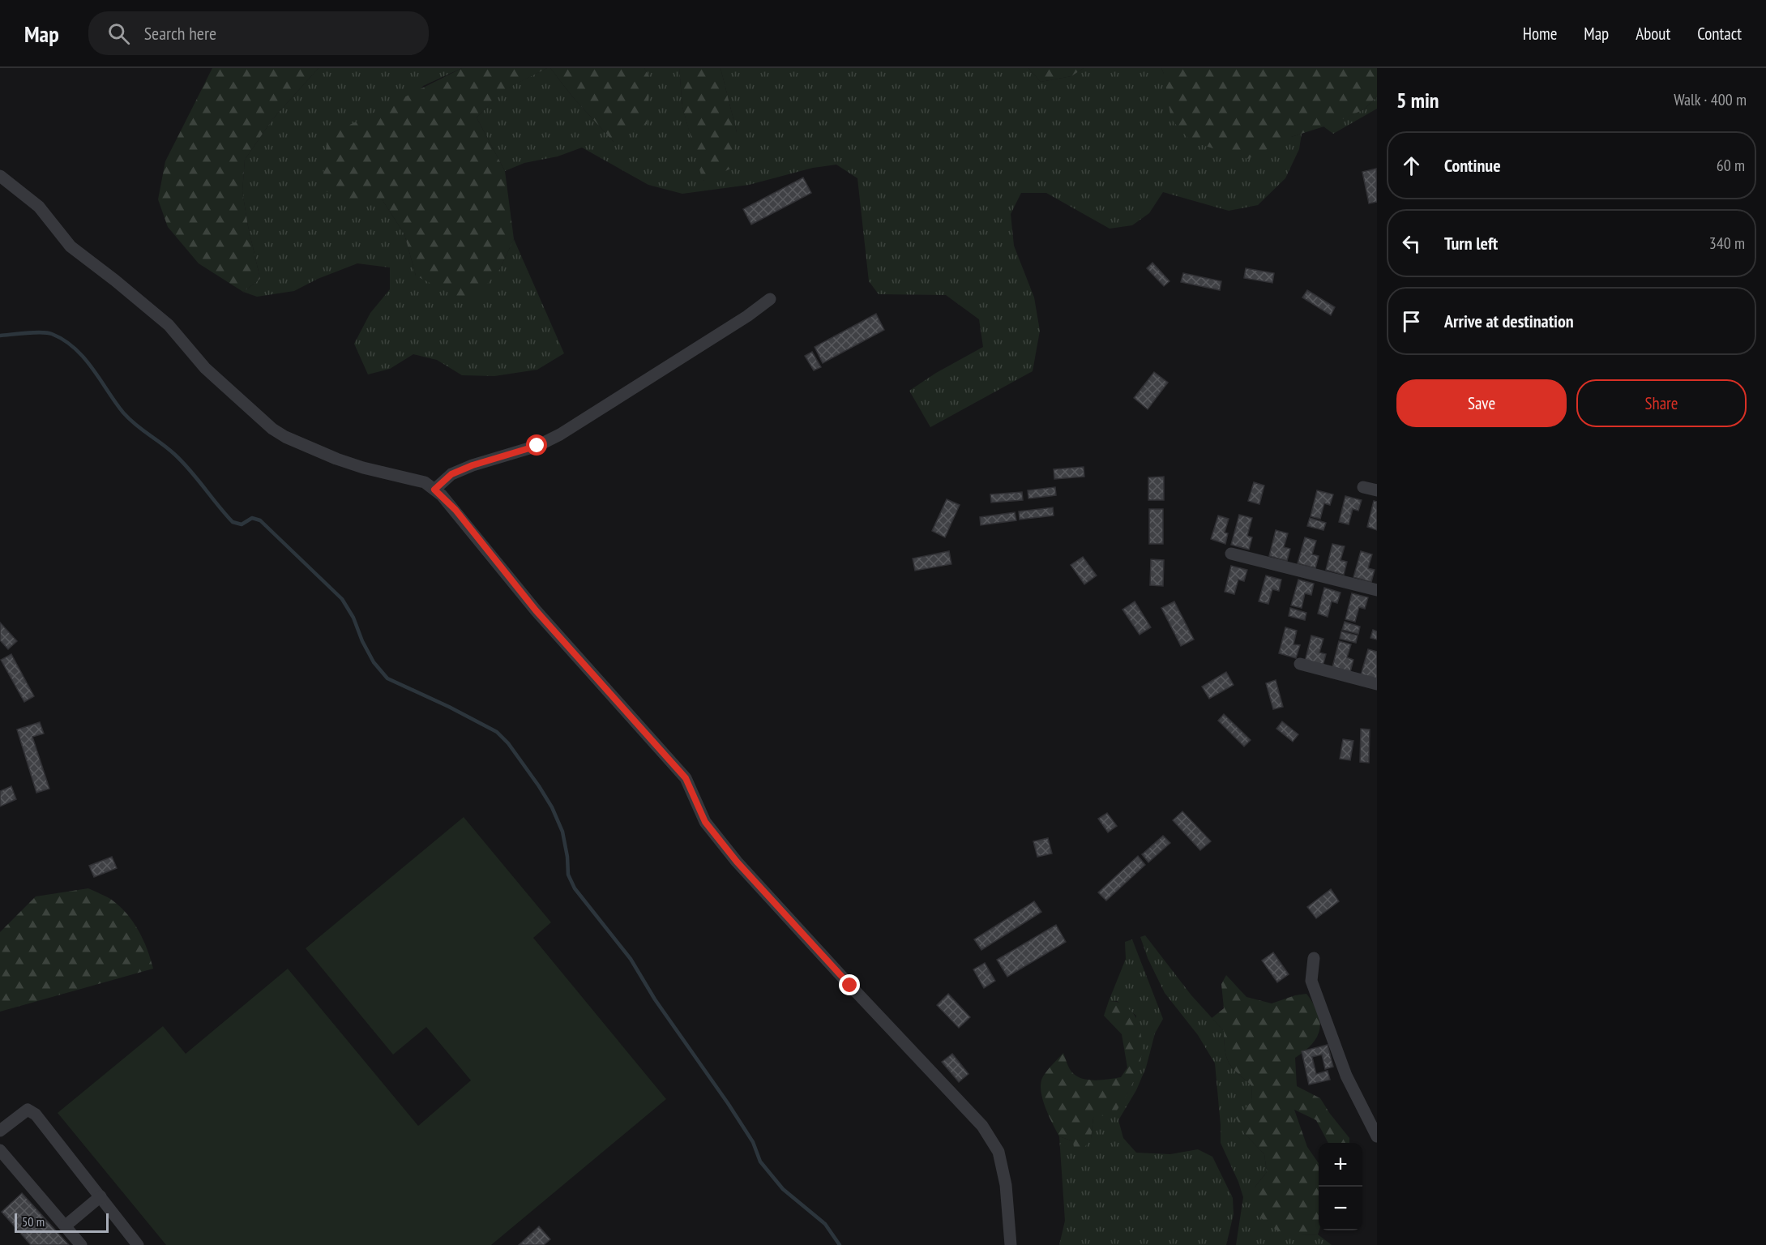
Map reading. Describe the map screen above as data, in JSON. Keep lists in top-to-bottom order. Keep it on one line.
{"scale_bar":"50 m","page":{"header":"Map","search":"Search here","nav":["Home","Map","About","Contact"],"heading":["5 min","Walk · 400 m"],"list":[["Continue","60 m"],["Turn left","340 m"],"Arrive at destination"],"buttons":["Save","Share"],"map_buttons":["+","−"],"scale":"50 m"}}
